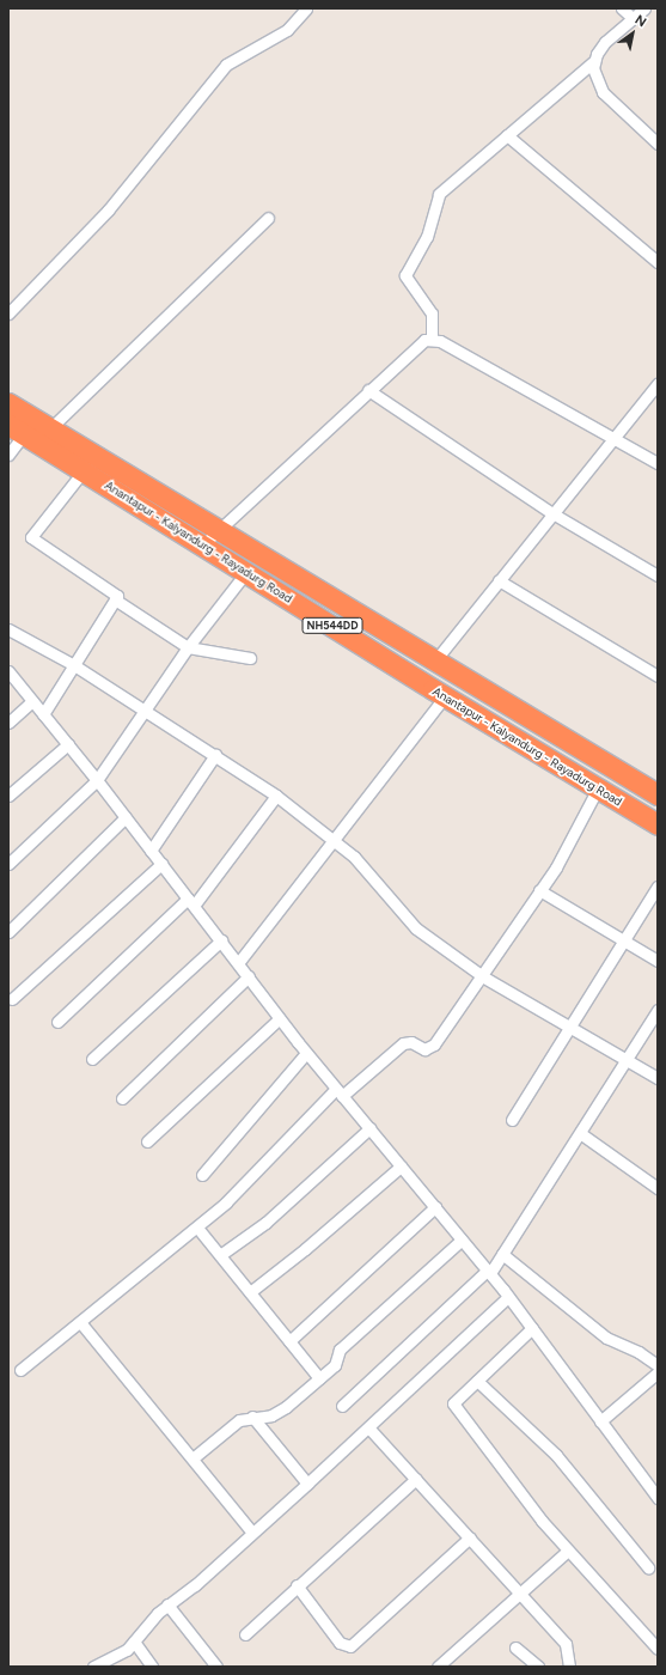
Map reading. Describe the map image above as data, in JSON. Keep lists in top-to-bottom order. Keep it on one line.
{"streets":{"highway":["Anantapur - Kalyandurg - Rayadurg Road","NH544DD"]},"north":"top right"}
